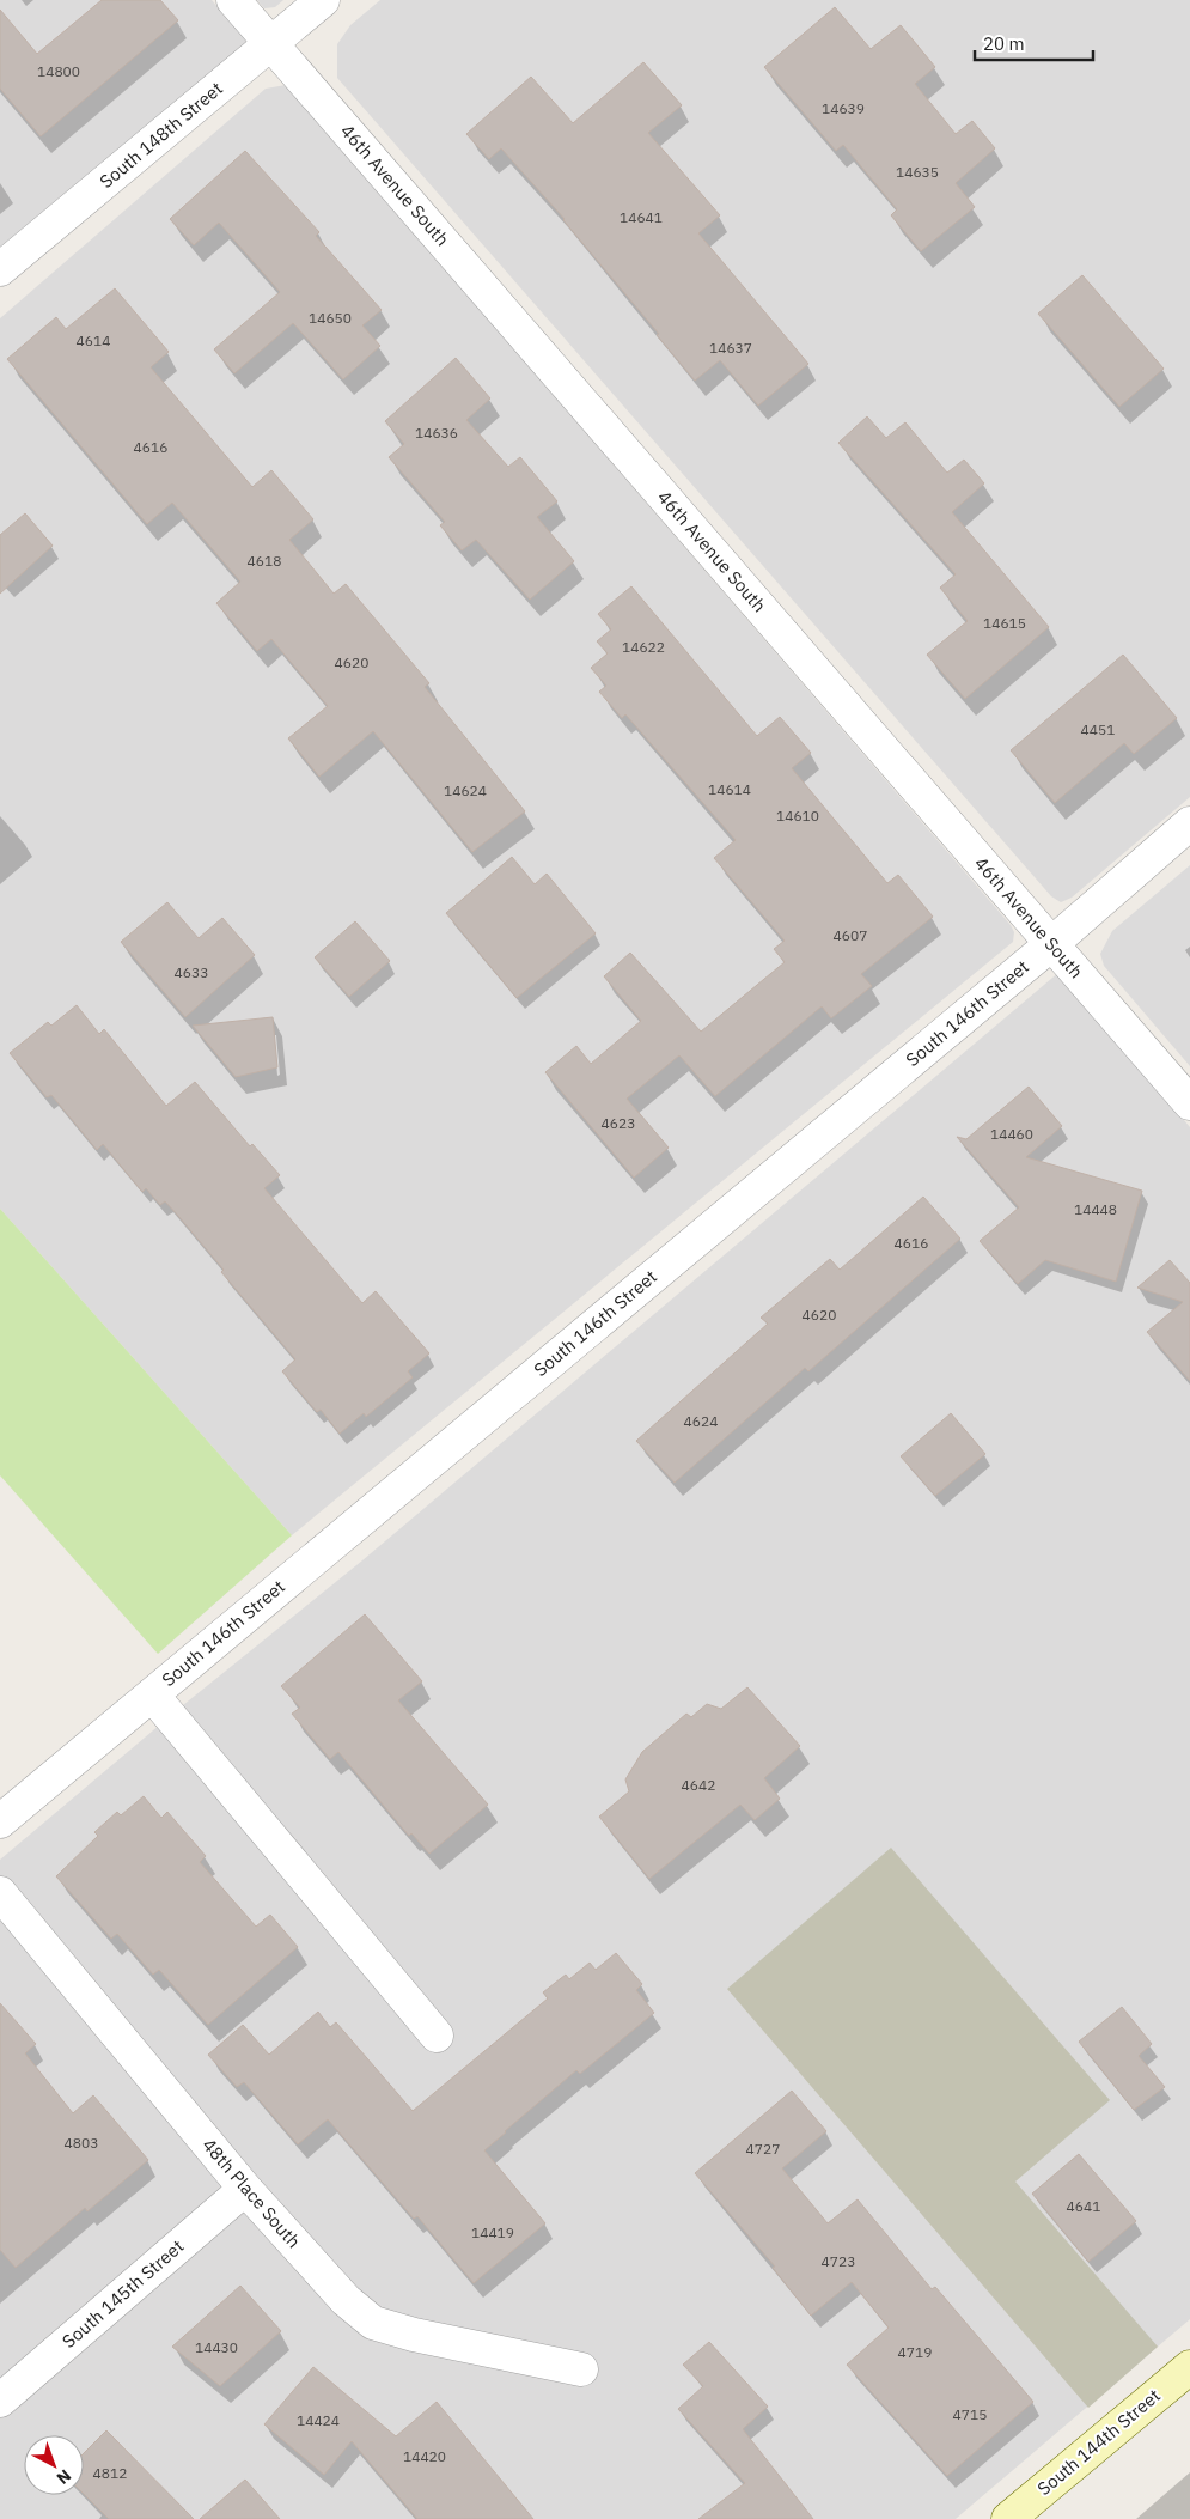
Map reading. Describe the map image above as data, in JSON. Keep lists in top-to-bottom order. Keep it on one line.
{"streets":{"street":["South 148th Street","46th Avenue South","South 146th Street","48th Place South","South 145th Street","South 144th Street"]},"crossings":[["South 148th Street","46th Avenue South"],["46th Avenue South","South 146th Street"],["48th Place South","South 145th Street"]],"house_numbers":["14800","14639","14635","14641","14650","4614","14637","14636","4616","4618","14615","14622","4620","4451","14614","14624","14610","4607","4633","4623","14460","14448","4616","4620","4624","4642","4803","4727","4641","14419","4723","14430","4719","4715","14424","14420","4812"],"scale_bar":"20 m","north":"bottom right"}
